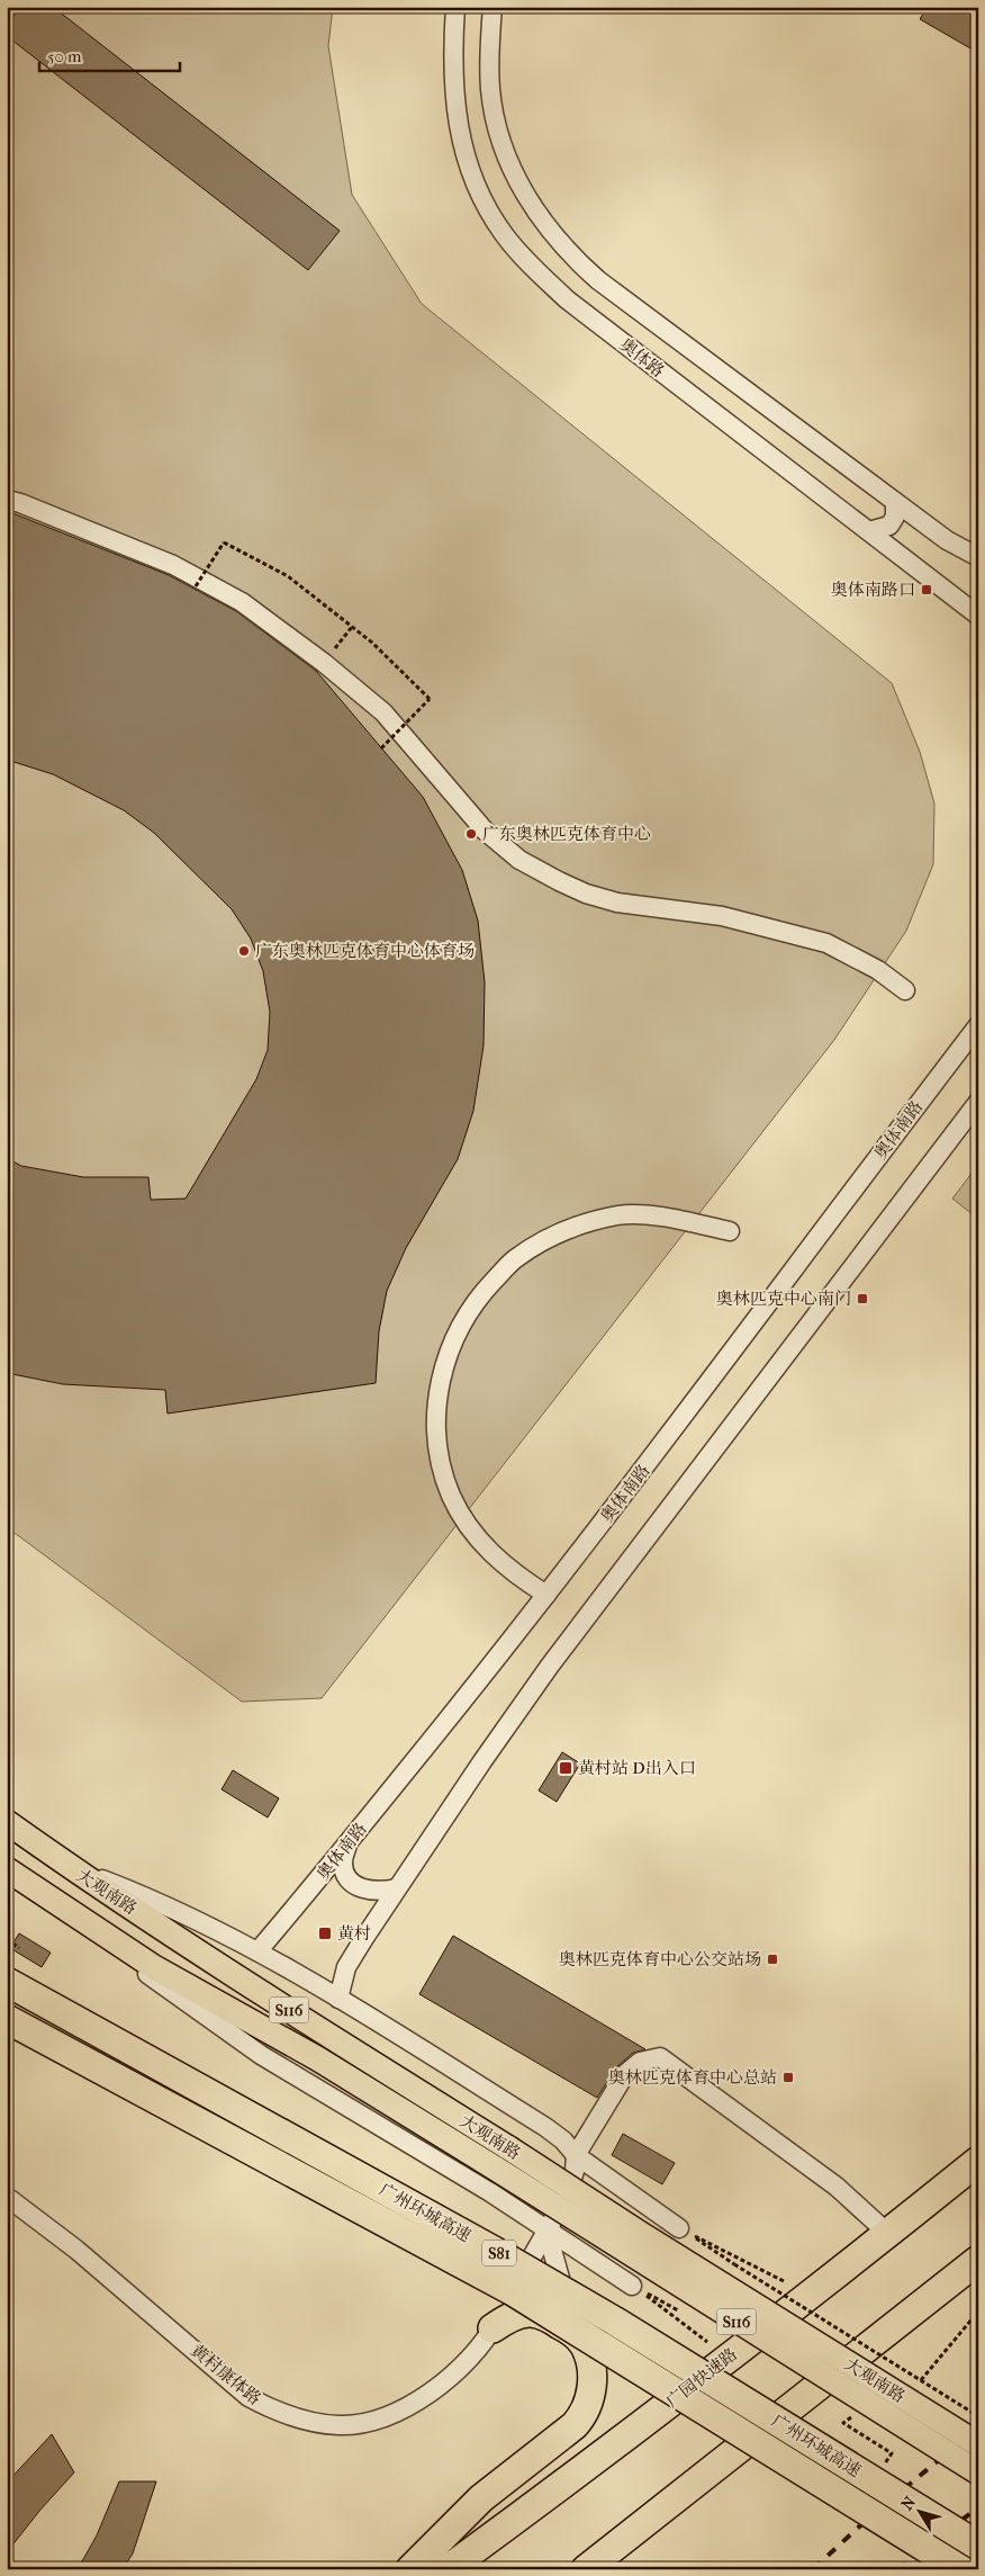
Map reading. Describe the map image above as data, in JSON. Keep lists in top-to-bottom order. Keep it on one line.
{"streets":{"highway":["广州环城高速","S81","广园快速路"],"main road":["大观南路","S116"],"street":["奥体路","奥体南路","黄村康体路"]},"places":{"transit":["奥体南路口","奥林匹克中心南门","黄村站 D出入口","黄村","奥林匹克体育中心公交站场","奥林匹克体育中心总站"],"other":["广东奥林匹克体育中心","广东奥林匹克体育中心体育场"]},"scale_bar":"50 m","north":"top left"}
